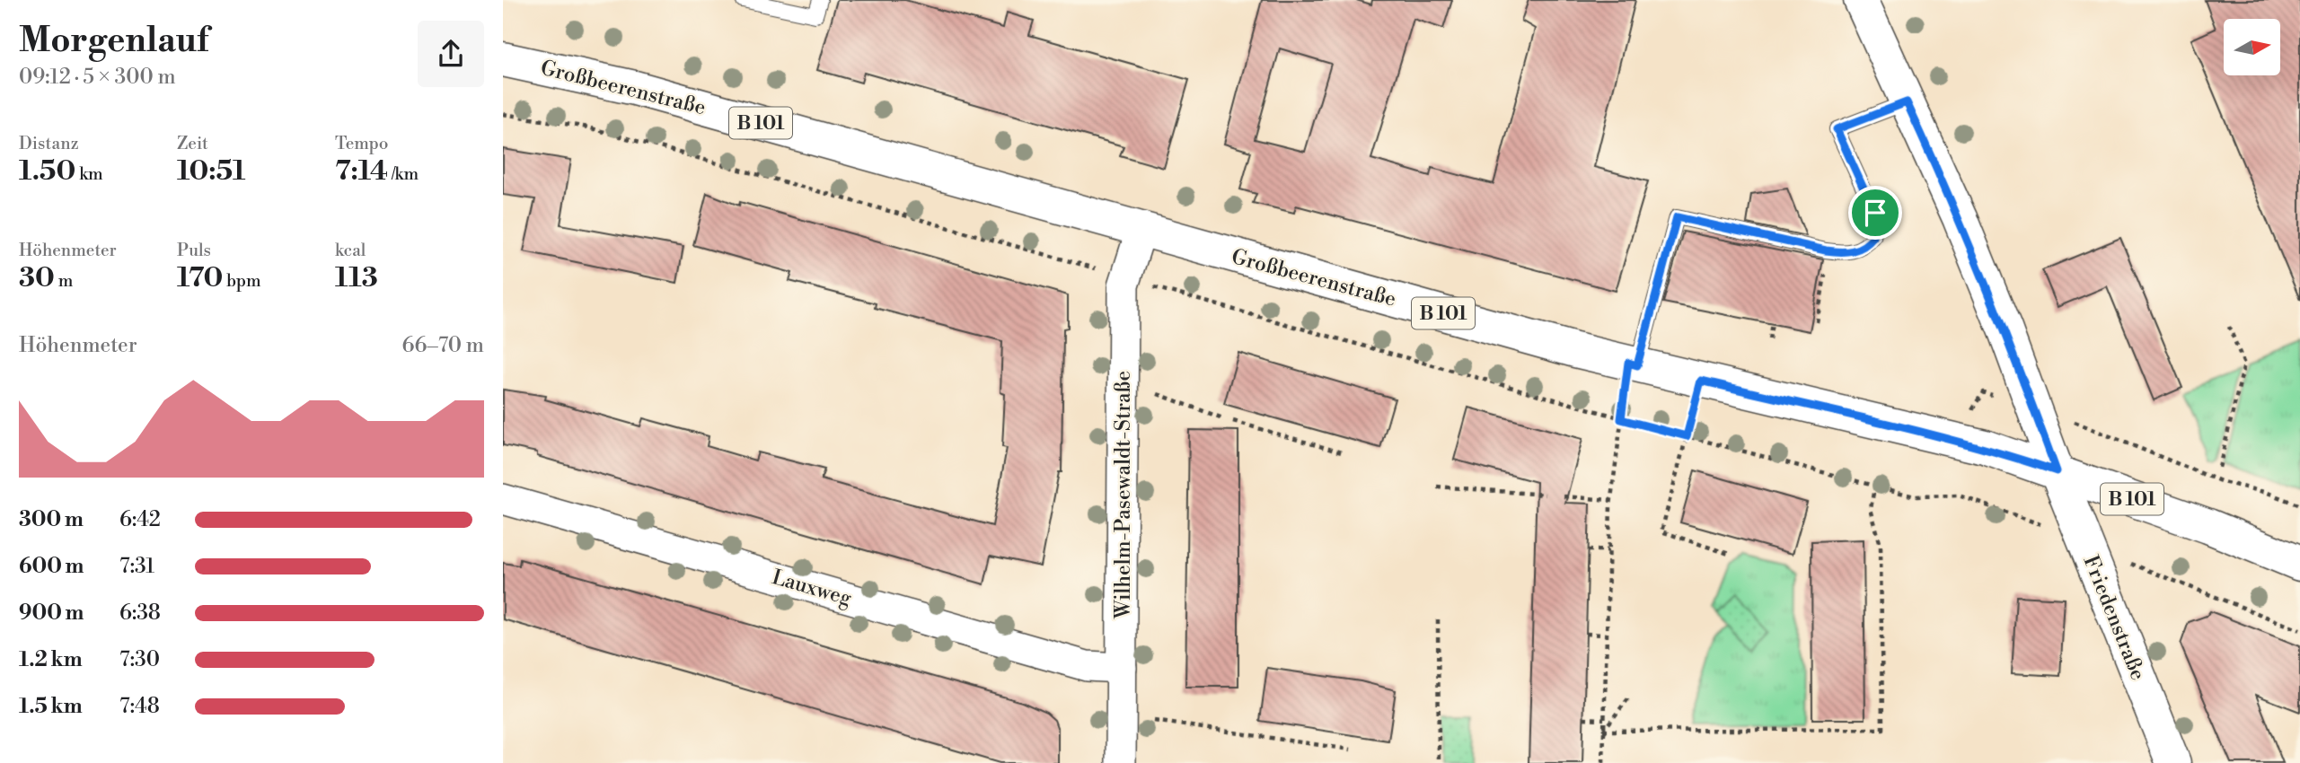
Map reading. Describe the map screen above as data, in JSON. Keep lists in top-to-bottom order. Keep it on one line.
{"streets":{"main road":["Großbeerenstraße","B 101","Friedenstraße"],"street":["Wilhelm-Pasewaldt-Straße","Lauxweg"]},"crossings":[["Großbeerenstraße","Wilhelm-Pasewaldt-Straße"],["Großbeerenstraße","Friedenstraße"],["Wilhelm-Pasewaldt-Straße","Lauxweg"]],"north":"right","page":{"heading":["Morgenlauf","09:12 · 5 × 300 m"],"stats":[["Distanz","1.50 km"],["Zeit","10:51"],["Tempo","7:14 /km"],["Höhenmeter","30 m"],["Puls","170 bpm"],["kcal","113"]],"chart":["Höhenmeter","66–70 m"],"list":[{"name":"300 m","note":"6:42"},{"name":"600 m","note":"7:31"},{"name":"900 m","note":"6:38"},{"name":"1.2 km","note":"7:30"},{"name":"1.5 km","note":"7:48"}]}}
